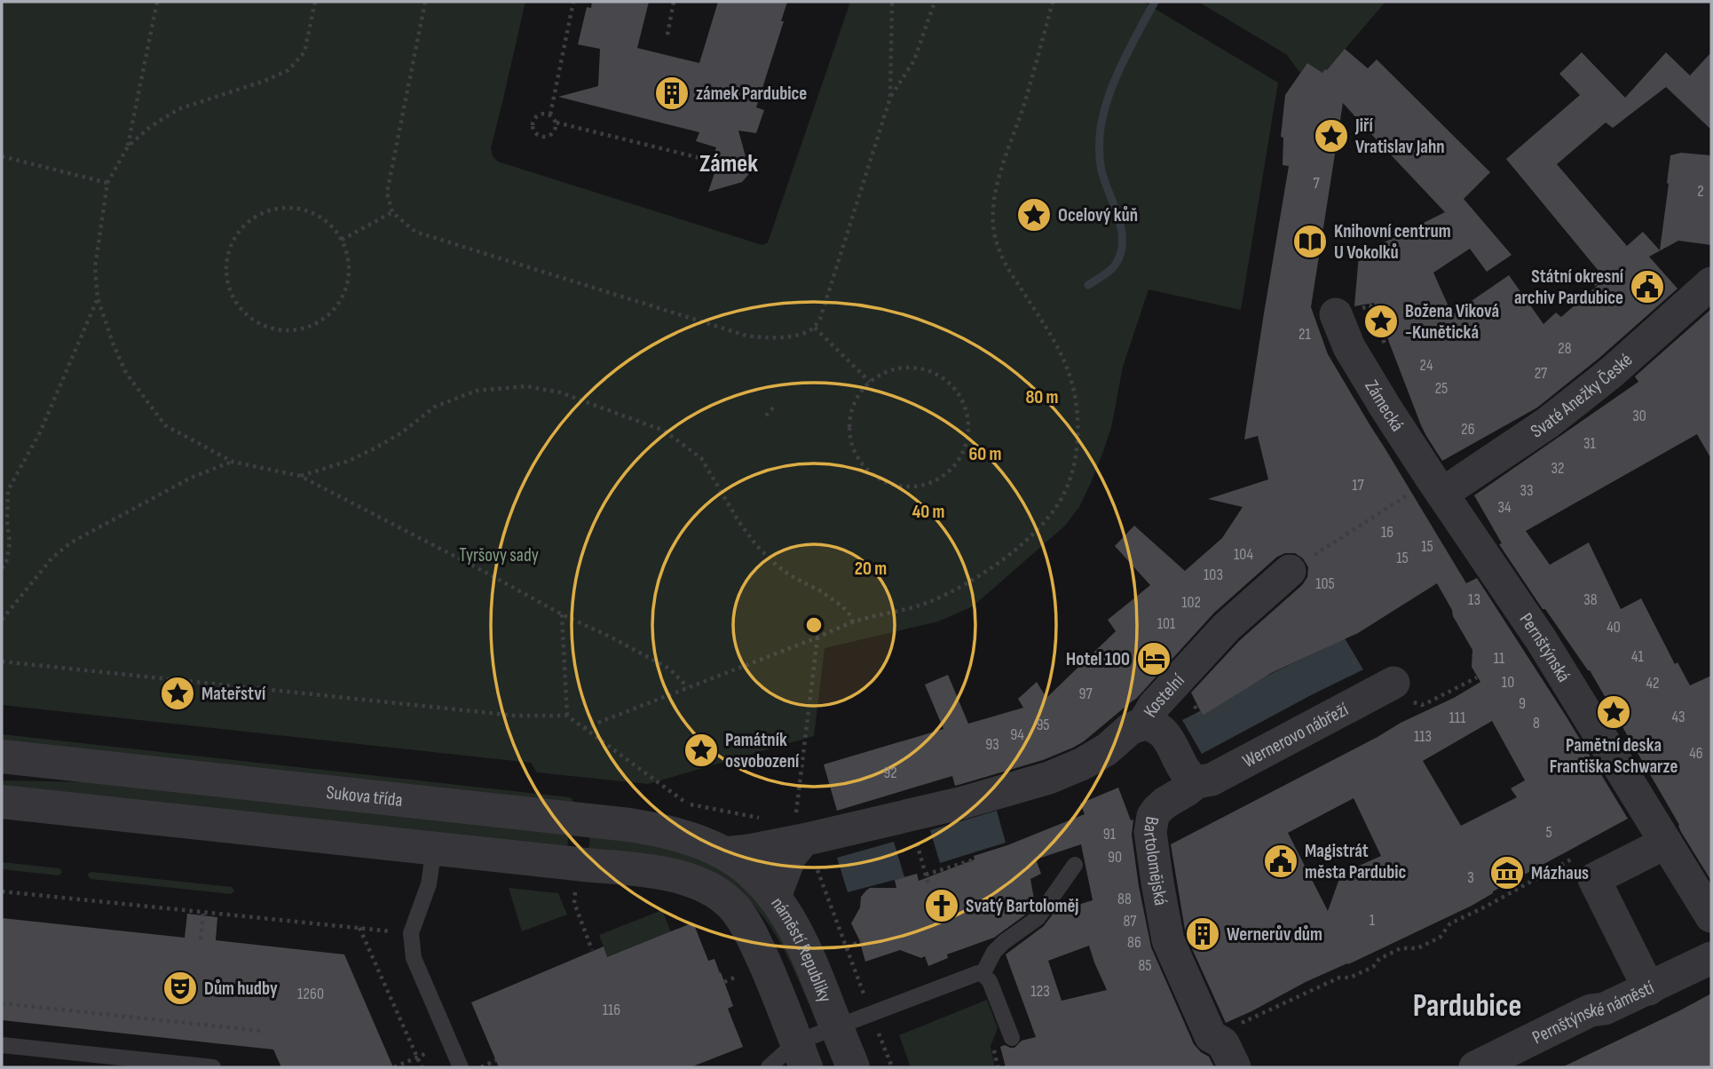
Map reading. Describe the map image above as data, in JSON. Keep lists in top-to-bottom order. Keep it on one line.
{"streets":{"street":["Svaté Anežky České","Zámecká","Pernštýnská","Kostelní","Wernerovo nábřeží","Sukova třída","Bartolomějská","náměstí Republiky","Pernštýnské náměstí"]},"crossings":[["Svaté Anežky České","Zámecká"],["Svaté Anežky České","Pernštýnská"],["Zámecká","Pernštýnská"],["Kostelní","Sukova třída"],["Kostelní","náměstí Republiky"],["Wernerovo nábřeží","Bartolomějská"],["Sukova třída","náměstí Republiky"]],"districts":["Zámek","Pardubice"],"parks":["Tyršovy sady"],"places":{"building":["zámek Pardubice","Wernerův dům"],"place":["Jiří Vratislav Jahn","Ocelový kůň","Božena Viková -Kunětická","Mateřství","Pamětní deska Františka Schwarze","Památník osvobození"],"library":["Knihovní centrum U Vokolků"],"public building":["Státní okresní archiv Pardubice","Magistrát města Pardubic"],"hotel":["Hotel 100"],"museum":["Mázhaus"],"church":["Svatý Bartoloměj"],"theatre":["Dům hudby"]},"house_numbers":["7","2","21","28","24","27","25","30","26","31","32","17","33","34","16","15","104","15","103","105","13","38","102","101","40","41","11","10","42","97","9","43","111","8","95","94","113","93","46","92","5","91","90","3","88","1","87","86","85","123","1260","116"],"rings":["80 m","60 m","40 m","20 m"]}
